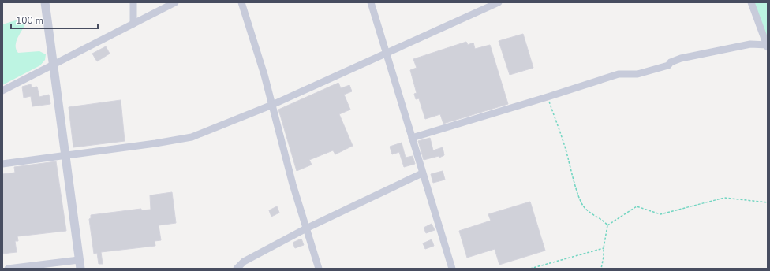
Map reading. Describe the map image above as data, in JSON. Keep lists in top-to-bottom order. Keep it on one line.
{"scale_bar":"100 m"}
